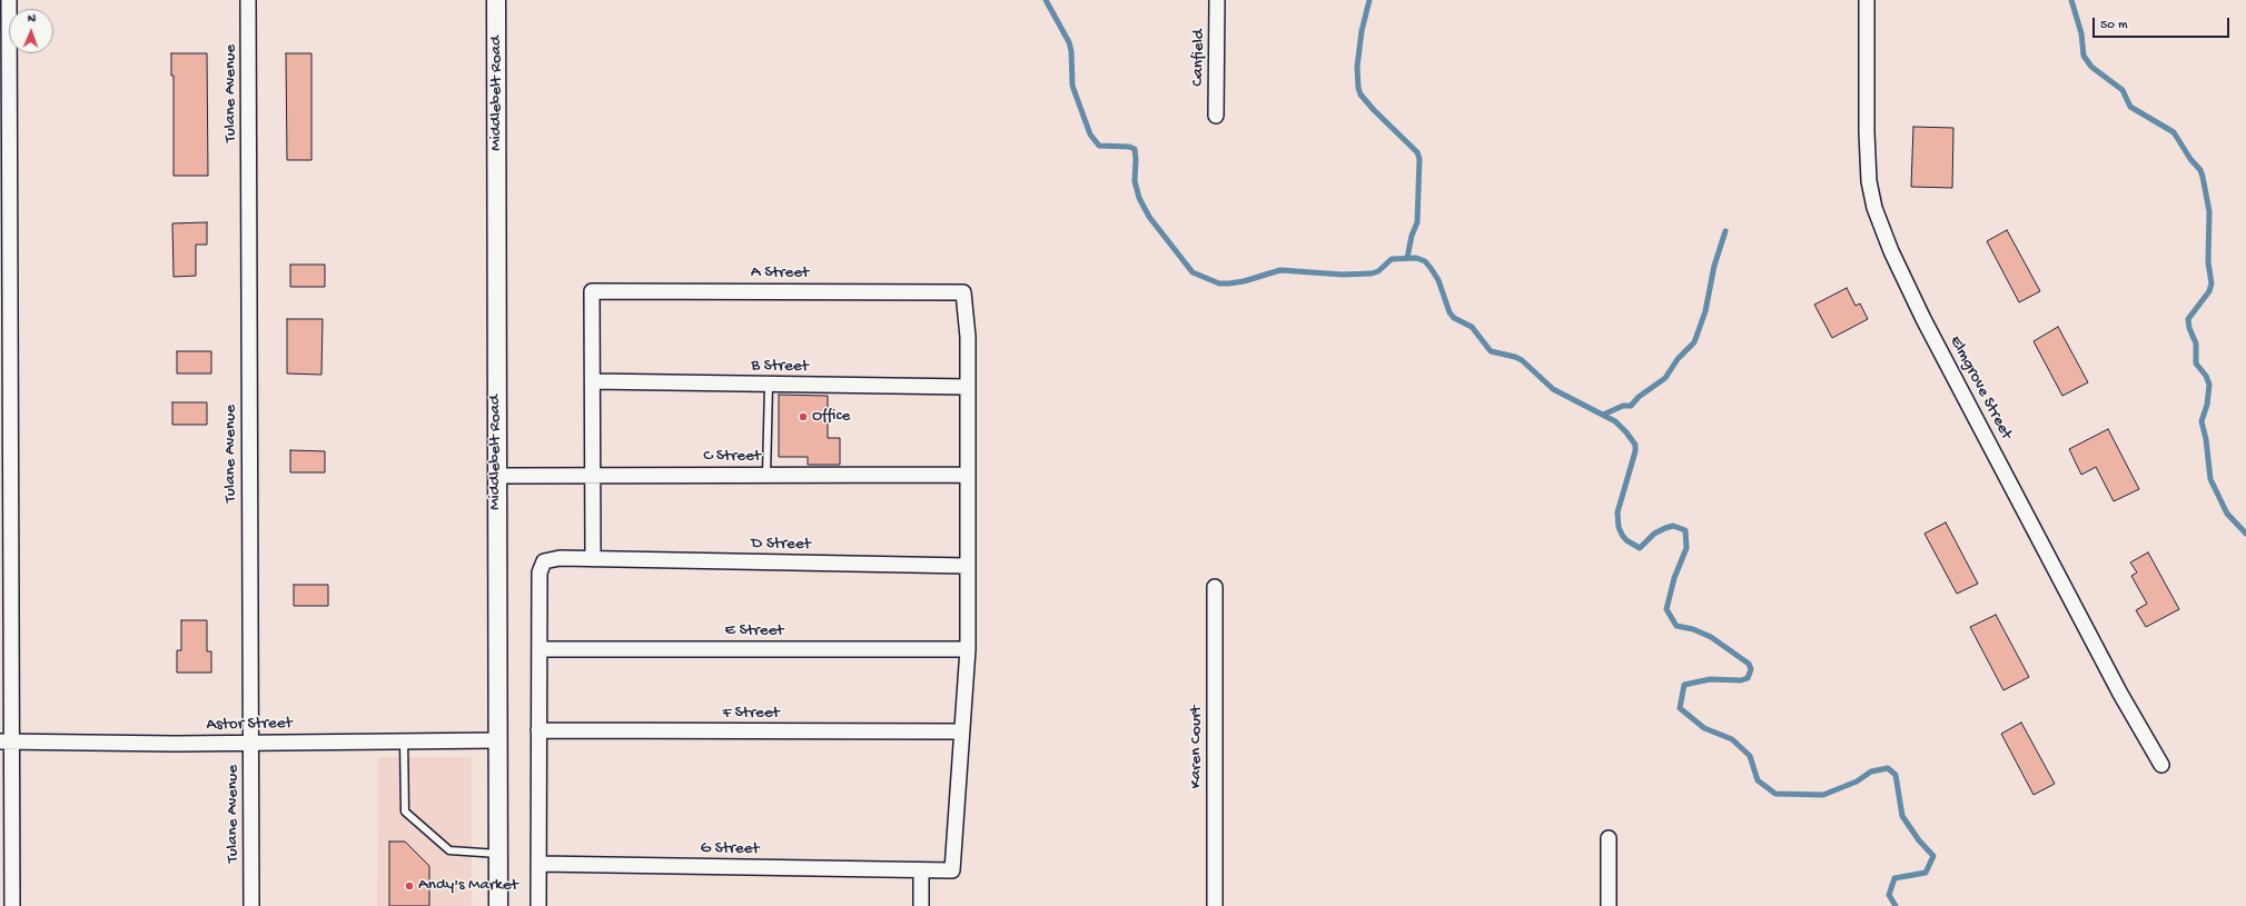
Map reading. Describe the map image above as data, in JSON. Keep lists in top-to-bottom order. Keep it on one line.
{"streets":{"street":["Canfield","Tulane Avenue","Middlebelt Road","A Street","B Street","Elmgrove Street","C Street","D Street","E Street","F Street","Astor Street","Karen Court","G Street"]},"crossings":[["Tulane Avenue","Astor Street"],["Middlebelt Road","C Street"],["Middlebelt Road","Astor Street"],["A Street","B Street"],["A Street","C Street"],["A Street","D Street"],["D Street","E Street"],["F Street","G Street"]],"places":["Office","Andy's Market"],"scale_bar":"50 m","north":"top"}
